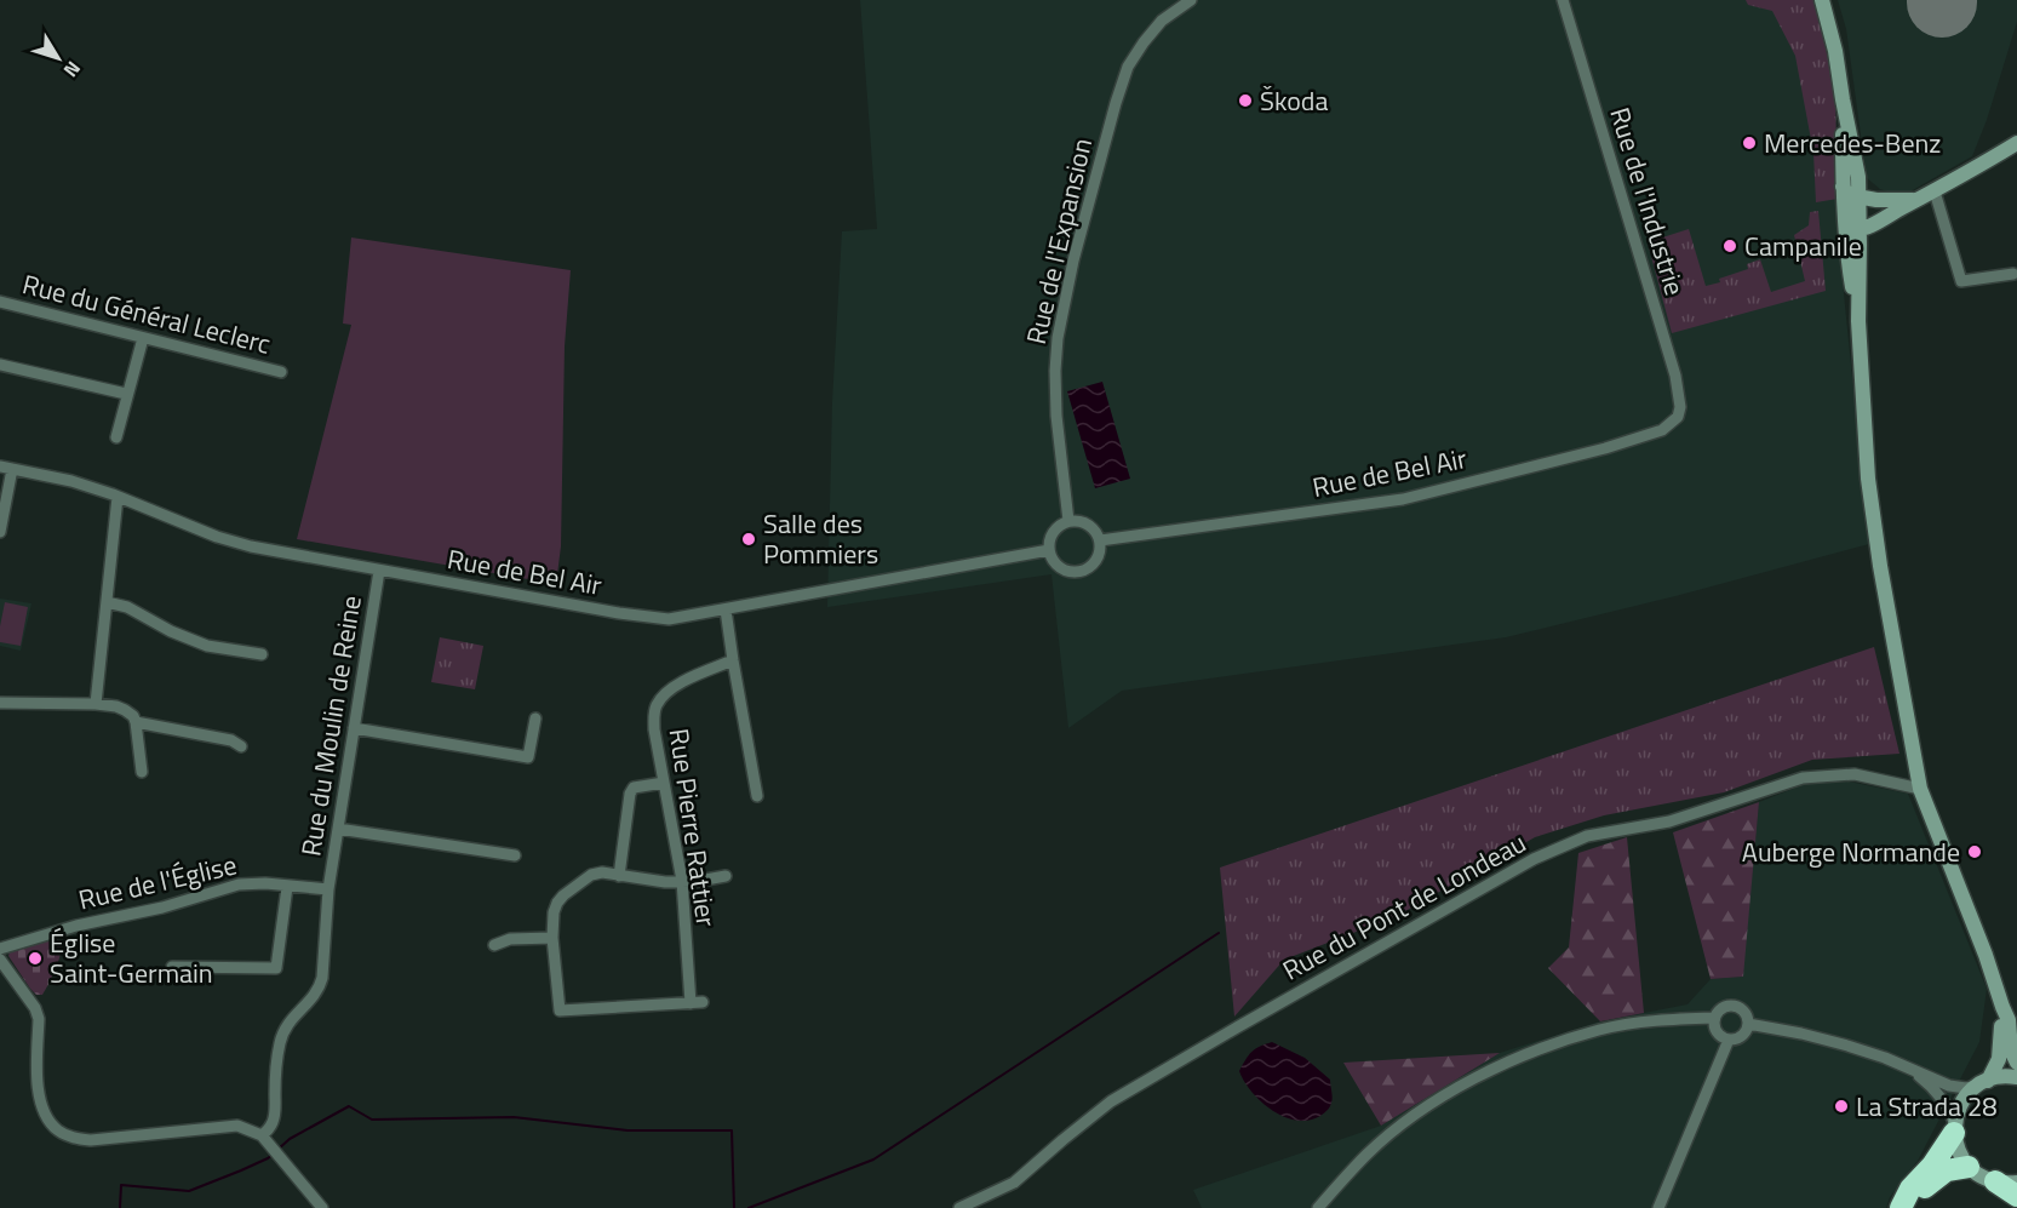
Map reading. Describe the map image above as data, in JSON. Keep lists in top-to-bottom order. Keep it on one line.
{"streets":{"street":["Rue de l'Industrie","Rue de l'Expansion","Rue du Général Leclerc","Rue de Bel Air","Rue du Moulin de Reine","Rue Pierre Rattier","Rue de l'Église","Rue du Pont de Londeau"]},"crossings":[["Rue de l'Industrie","Rue de Bel Air"],["Rue de l'Expansion","Rue de Bel Air"],["Rue de Bel Air","Rue du Moulin de Reine"],["Rue du Moulin de Reine","Rue de l'Église"]],"places":["Škoda","Mercedes-Benz","Campanile","Salle des Pommiers","Auberge Normande","Église Saint-Germain","La Strada 28"],"north":"bottom right"}
